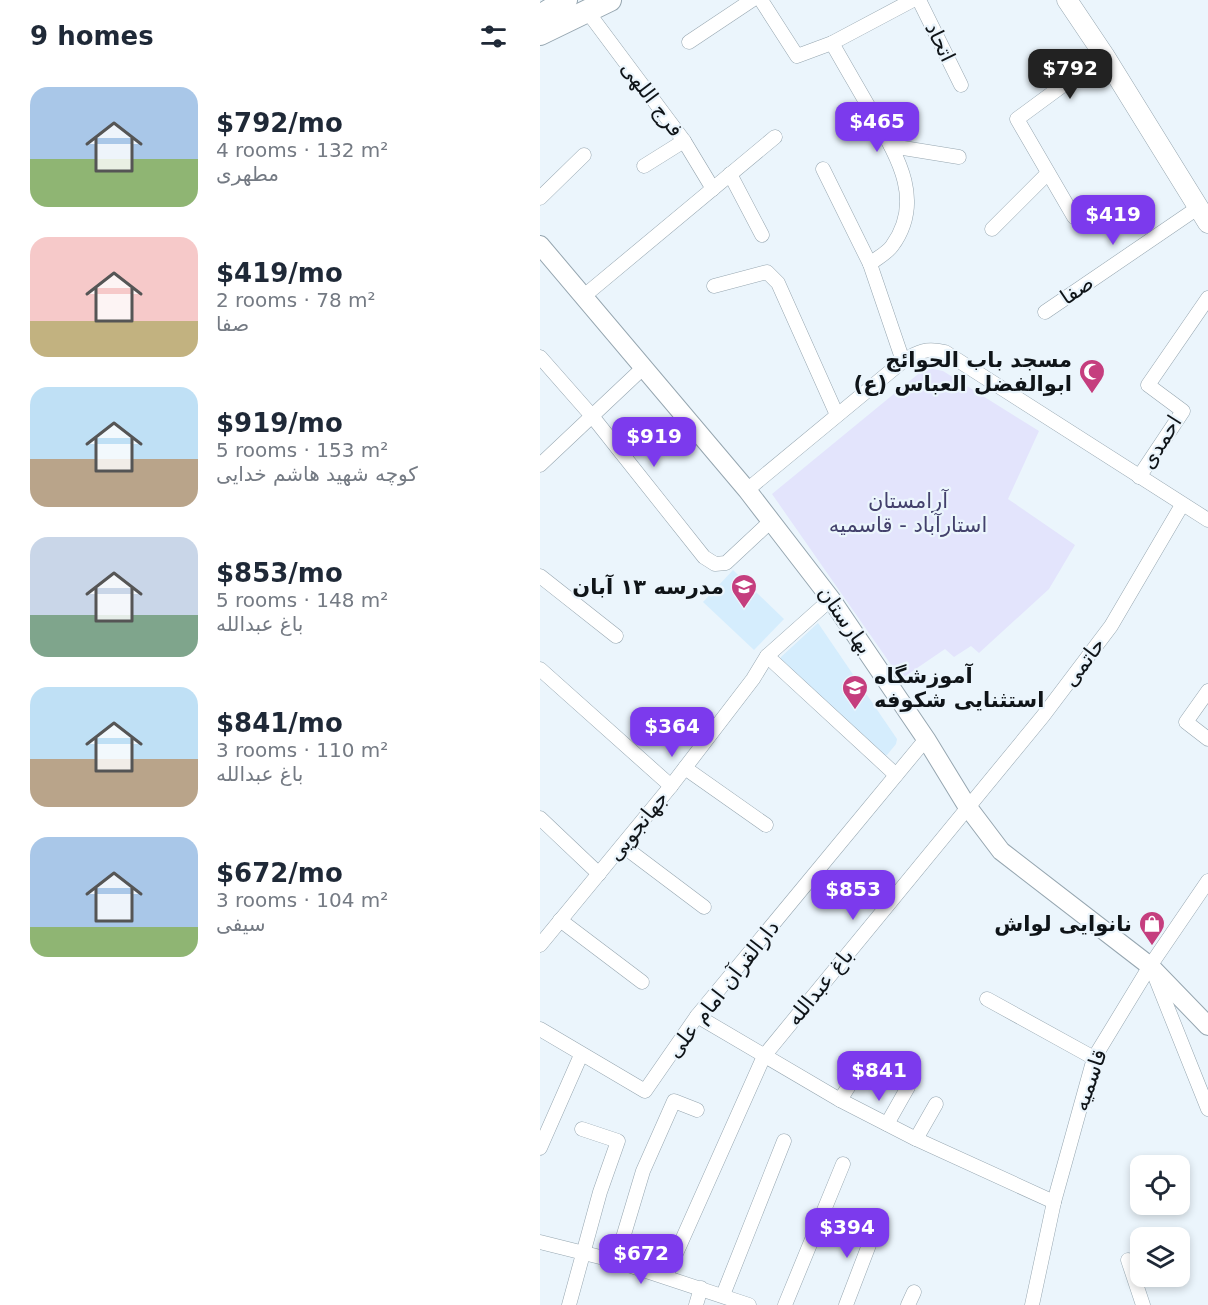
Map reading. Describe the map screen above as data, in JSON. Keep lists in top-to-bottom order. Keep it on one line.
{"streets":{"street":["اتحاد","فرج اللهی","صفا","احمدی","بهارستان","حاتمی","جهانجویی","باغ عبدالله","دارالقرآن امام علی","قاسمیه"]},"crossings":[["بهارستان","حاتمی"],["بهارستان","جهانجویی"],["بهارستان","باغ عبدالله"],["بهارستان","دارالقرآن امام علی"],["بهارستان","قاسمیه"],["حاتمی","باغ عبدالله"]],"parks":["آرامستان استارآباد - قاسمیه"],"places":{"mosque":["مسجد باب الحوائج ابوالفضل العباس (ع)"],"school or university":["مدرسه ۱۳ آبان","آموزشگاه استثنایی شکوفه"],"shop":["نانوایی لواش"]},"page":{"heading":"9 homes","price":["$792","$465","$419","$919","$364","$853","$841","$394","$672"],"list":[{"name":"$792/mo","note":"4 rooms · 132 m² · مطهری"},{"name":"$419/mo","note":"2 rooms · 78 m² · صفا"},{"name":"$919/mo","note":"5 rooms · 153 m² · کوچه شهید هاشم خدایی"},{"name":"$853/mo","note":"5 rooms · 148 m² · باغ عبدالله"},{"name":"$841/mo","note":"3 rooms · 110 m² · باغ عبدالله"},{"name":"$672/mo","note":"3 rooms · 104 m² · سیفی"}]}}
